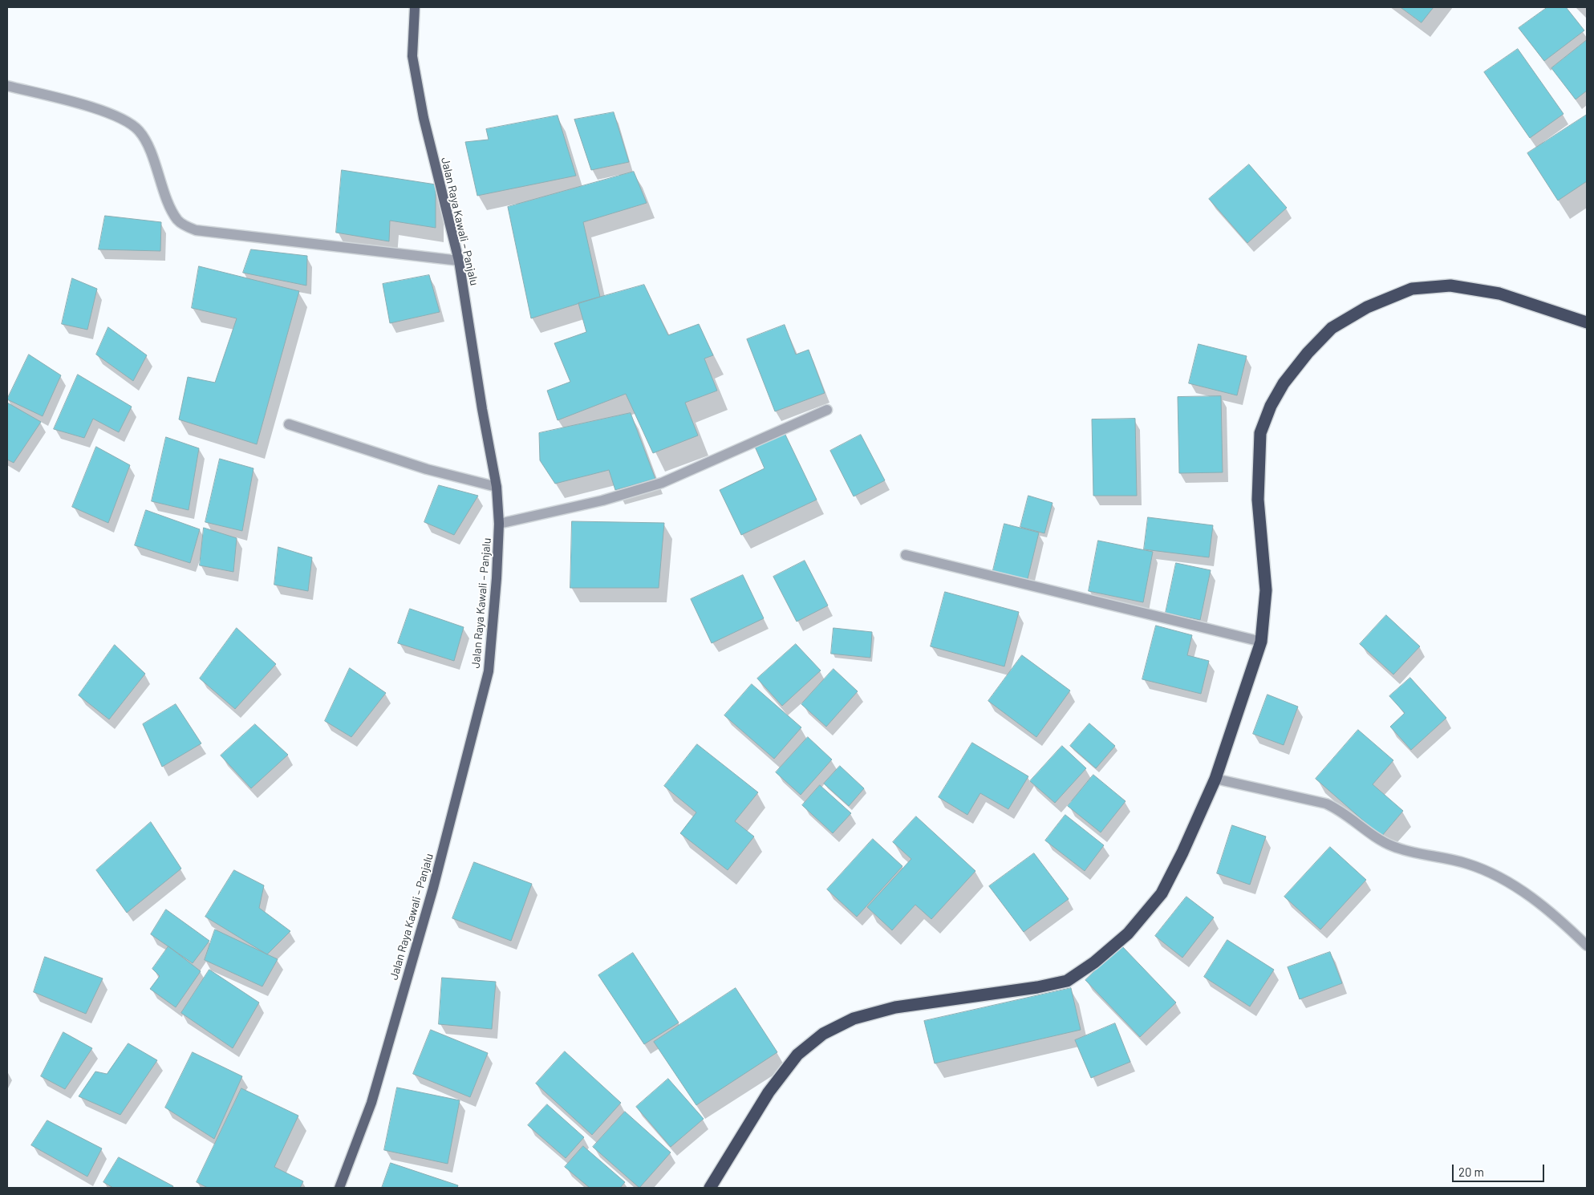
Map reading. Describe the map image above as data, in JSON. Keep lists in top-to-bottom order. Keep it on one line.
{"streets":{"main road":["Jalan Raya Kawali – Panjalu"]},"scale_bar":"20 m"}
